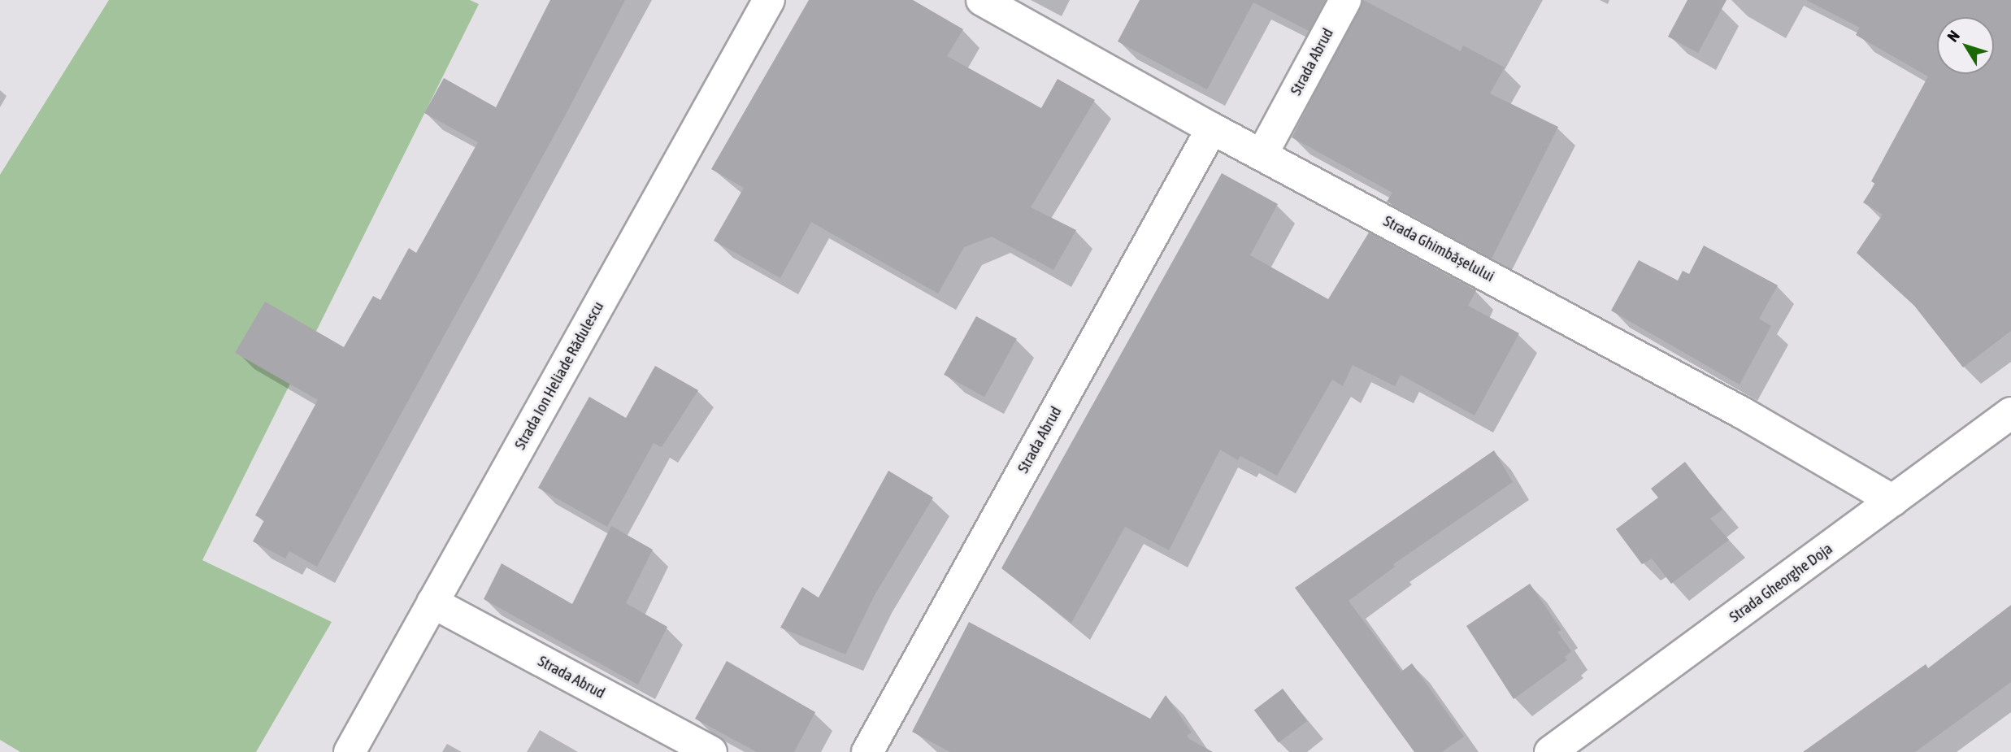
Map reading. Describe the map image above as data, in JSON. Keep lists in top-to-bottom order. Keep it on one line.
{"streets":{"street":["Strada Abrud","Strada Ghimbășelului","Strada Ion Heliade Rădulescu","Strada Gheorghe Doja"]},"crossings":[["Strada Abrud","Strada Ghimbășelului"],["Strada Abrud","Strada Ion Heliade Rădulescu"],["Strada Ghimbășelului","Strada Gheorghe Doja"]],"north":"top left"}
